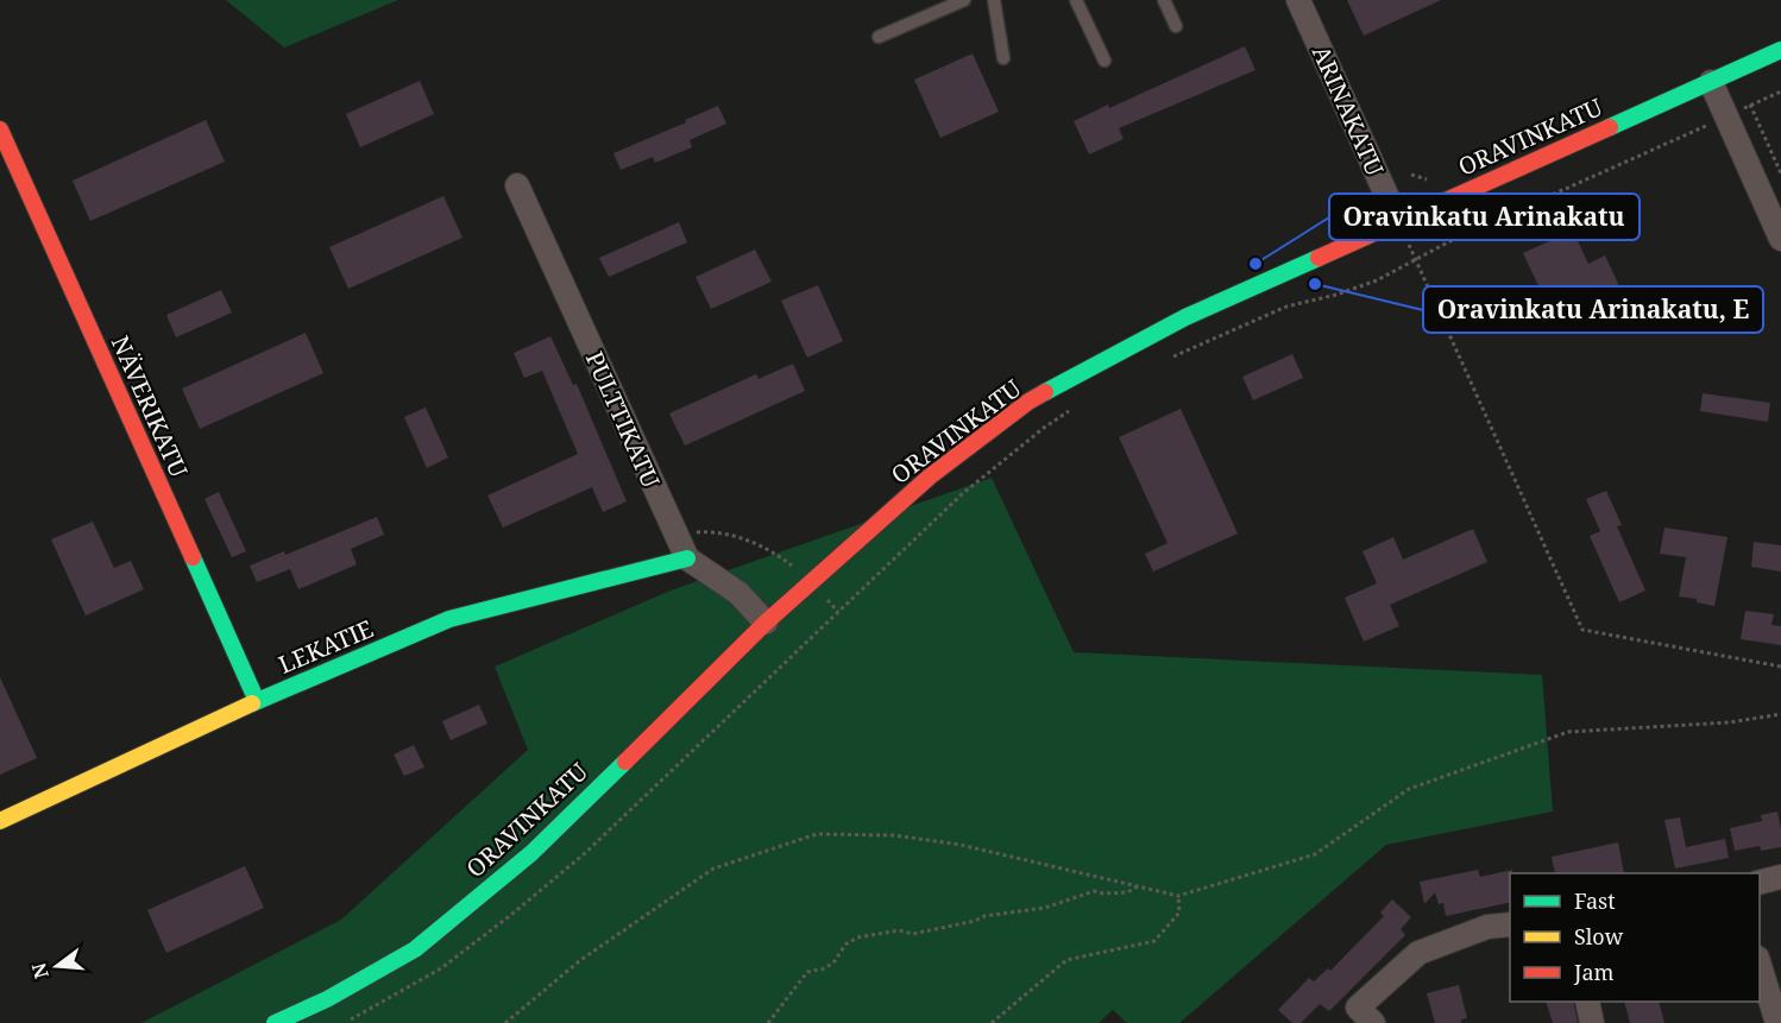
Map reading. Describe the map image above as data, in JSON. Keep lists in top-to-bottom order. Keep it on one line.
{"streets":{"street":["ARINAKATU","ORAVINKATU","NÄVERIKATU","PULTTIKATU","LEKATIE"]},"crossings":[["ARINAKATU","ORAVINKATU"],["NÄVERIKATU","LEKATIE"],["PULTTIKATU","LEKATIE"]],"places":["Oravinkatu Arinakatu","Oravinkatu Arinakatu, E"],"legend":["Fast","Slow","Jam"],"north":"left"}
